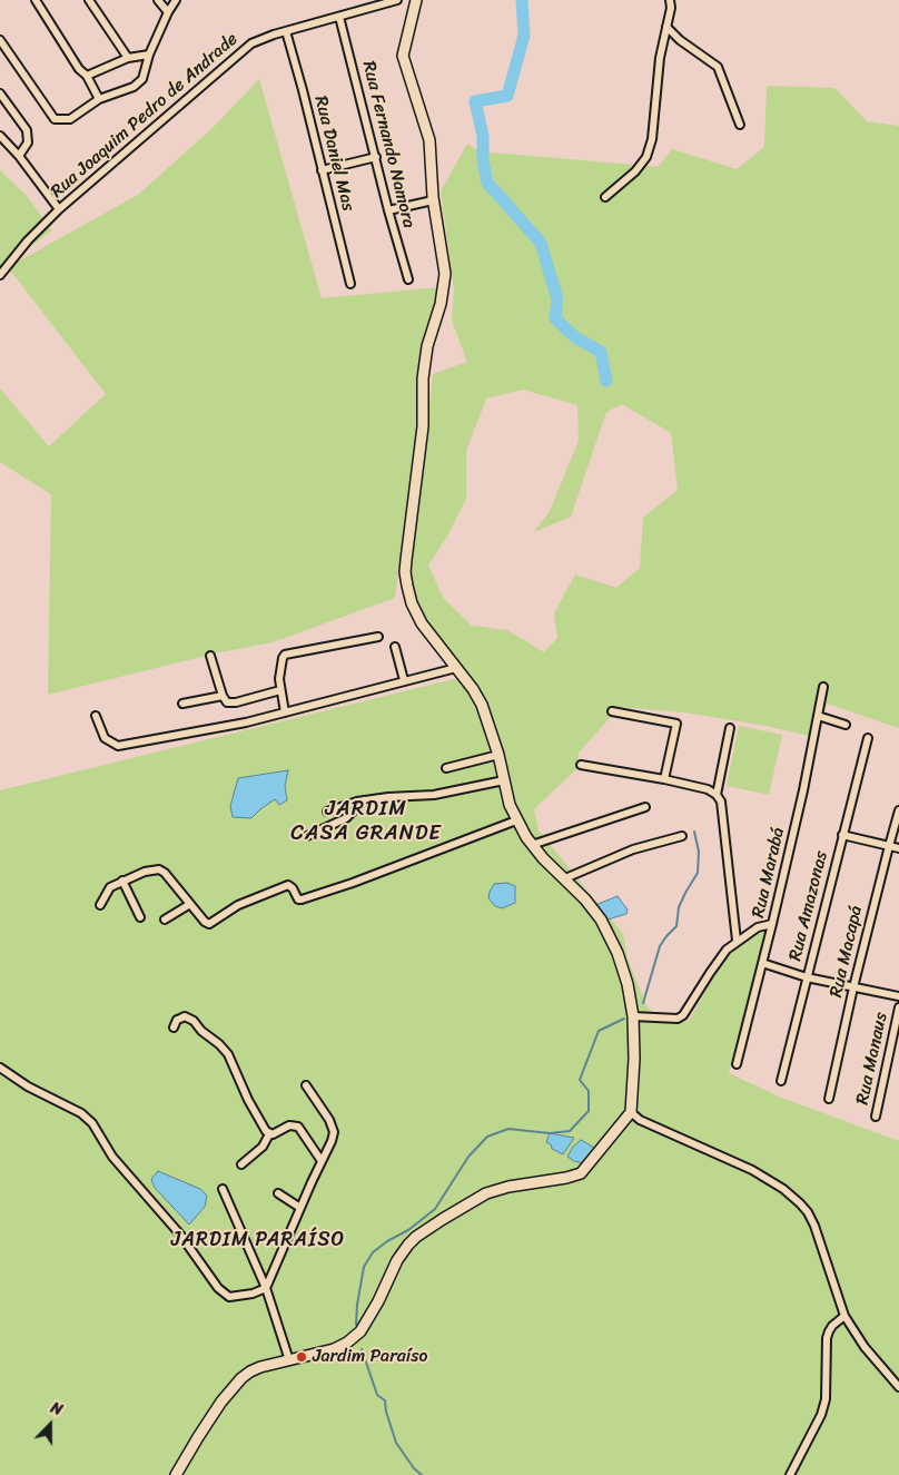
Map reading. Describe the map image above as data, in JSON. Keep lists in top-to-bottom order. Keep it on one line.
{"streets":{"street":["Rua Joaquim Pedro de Andrade","Rua Fernando Namora","Rua Daniel Mas","Rua Marabá","Rua Amazonas","Rua Macapá","Rua Manaus"]},"crossings":[["Rua Joaquim Pedro de Andrade","Rua Fernando Namora"],["Rua Joaquim Pedro de Andrade","Rua Daniel Mas"]],"districts":["JARDIM CASA GRANDE","JARDIM PARAÍSO"],"places":["Jardim Paraíso"],"north":"top"}
